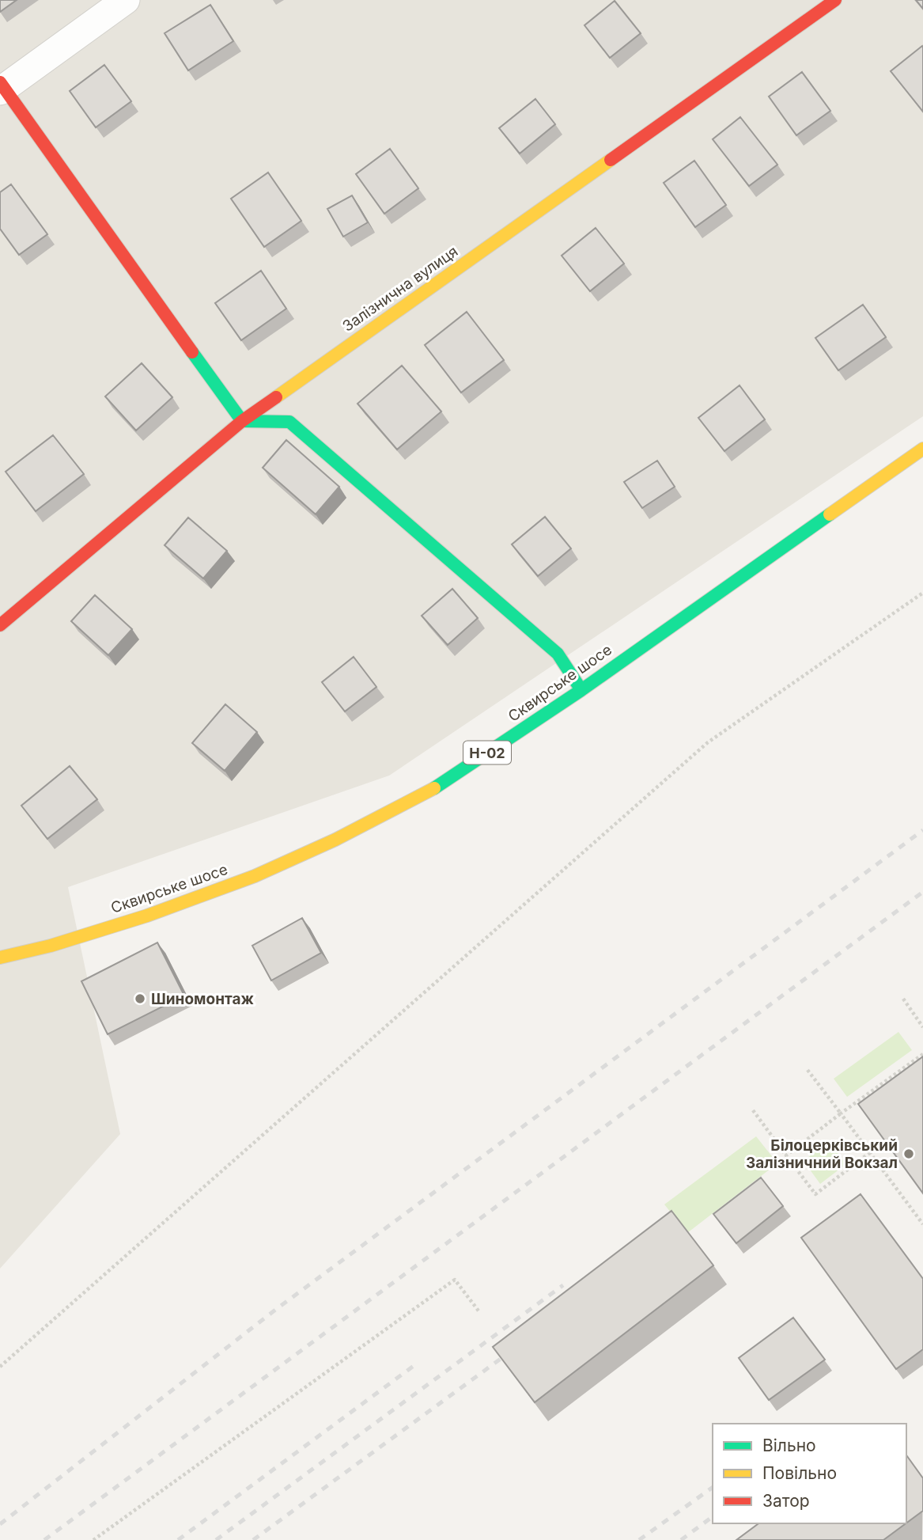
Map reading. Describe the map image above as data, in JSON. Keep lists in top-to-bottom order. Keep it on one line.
{"streets":{"street":["Залізнична вулиця","Сквирське шосе","Н-02"]},"places":["Шиномонтаж","Білоцерківський Залізничний Вокзал"],"legend":["Вільно","Повільно","Затор"]}
